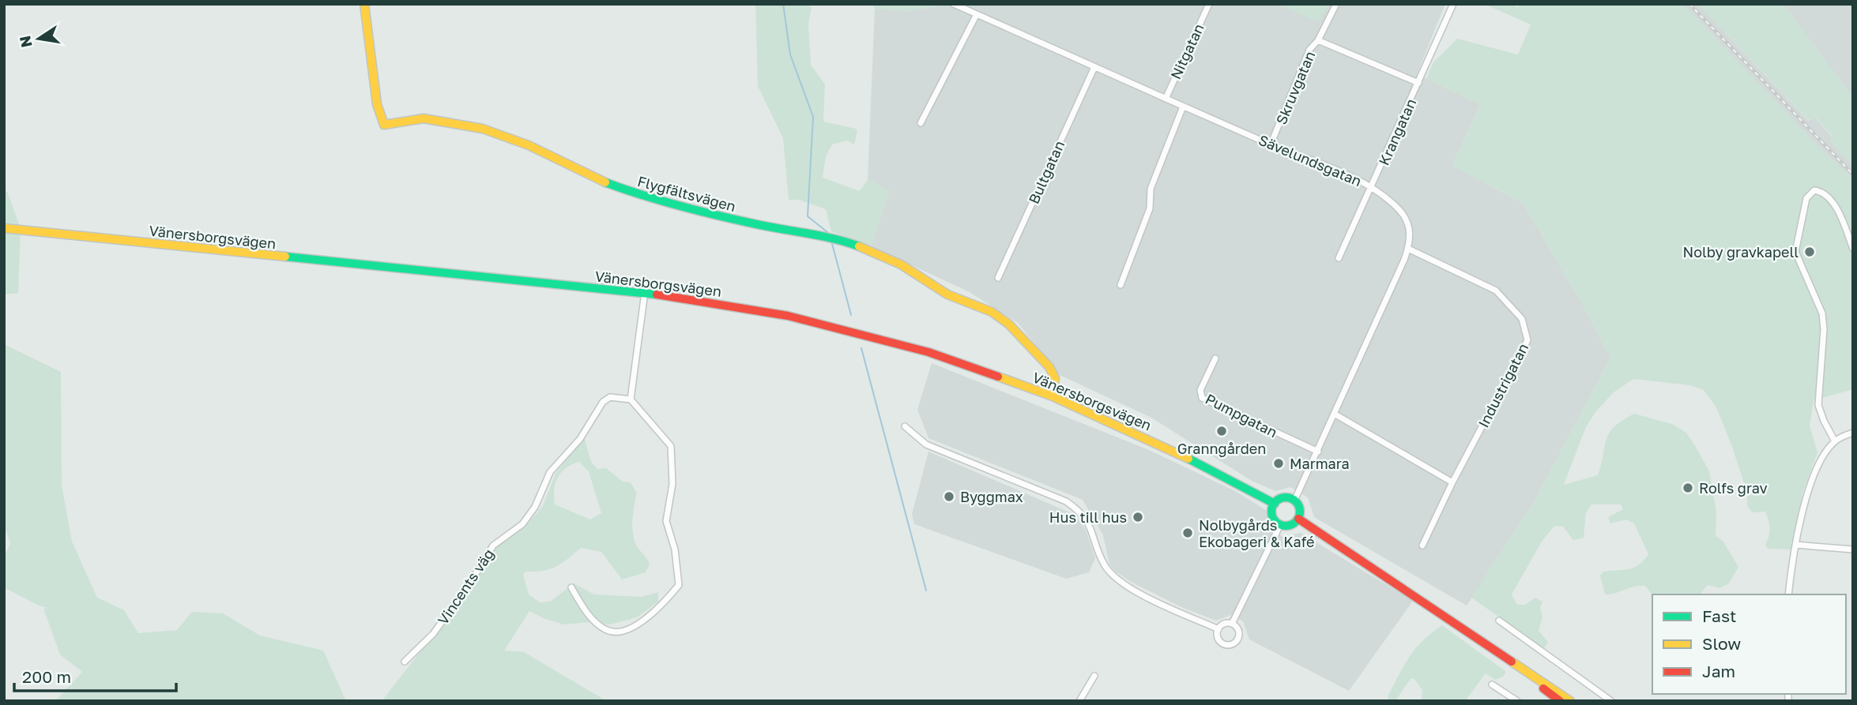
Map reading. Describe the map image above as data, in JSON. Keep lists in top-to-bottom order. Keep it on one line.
{"streets":{"main road":["Flygfältsvägen","Vänersborgsvägen"],"street":["Nitgatan","Skruvgatan","Krangatan","Sävelundsgatan","Bultgatan","Industrigatan","Pumpgatan","Vincents väg"]},"crossings":[["Nitgatan","Sävelundsgatan"],["Skruvgatan","Krangatan"],["Skruvgatan","Sävelundsgatan"],["Krangatan","Sävelundsgatan"],["Sävelundsgatan","Bultgatan"],["Sävelundsgatan","Vänersborgsvägen"],["Sävelundsgatan","Industrigatan"],["Sävelundsgatan","Pumpgatan"],["Flygfältsvägen","Vänersborgsvägen"]],"places":["Nolby gravkapell","Granngården","Marmara","Rolfs grav","Byggmax","Hus till hus","Nolbygårds Ekobageri & Kafé"],"legend":["Fast","Slow","Jam"],"scale_bar":"200 m","north":"left"}
